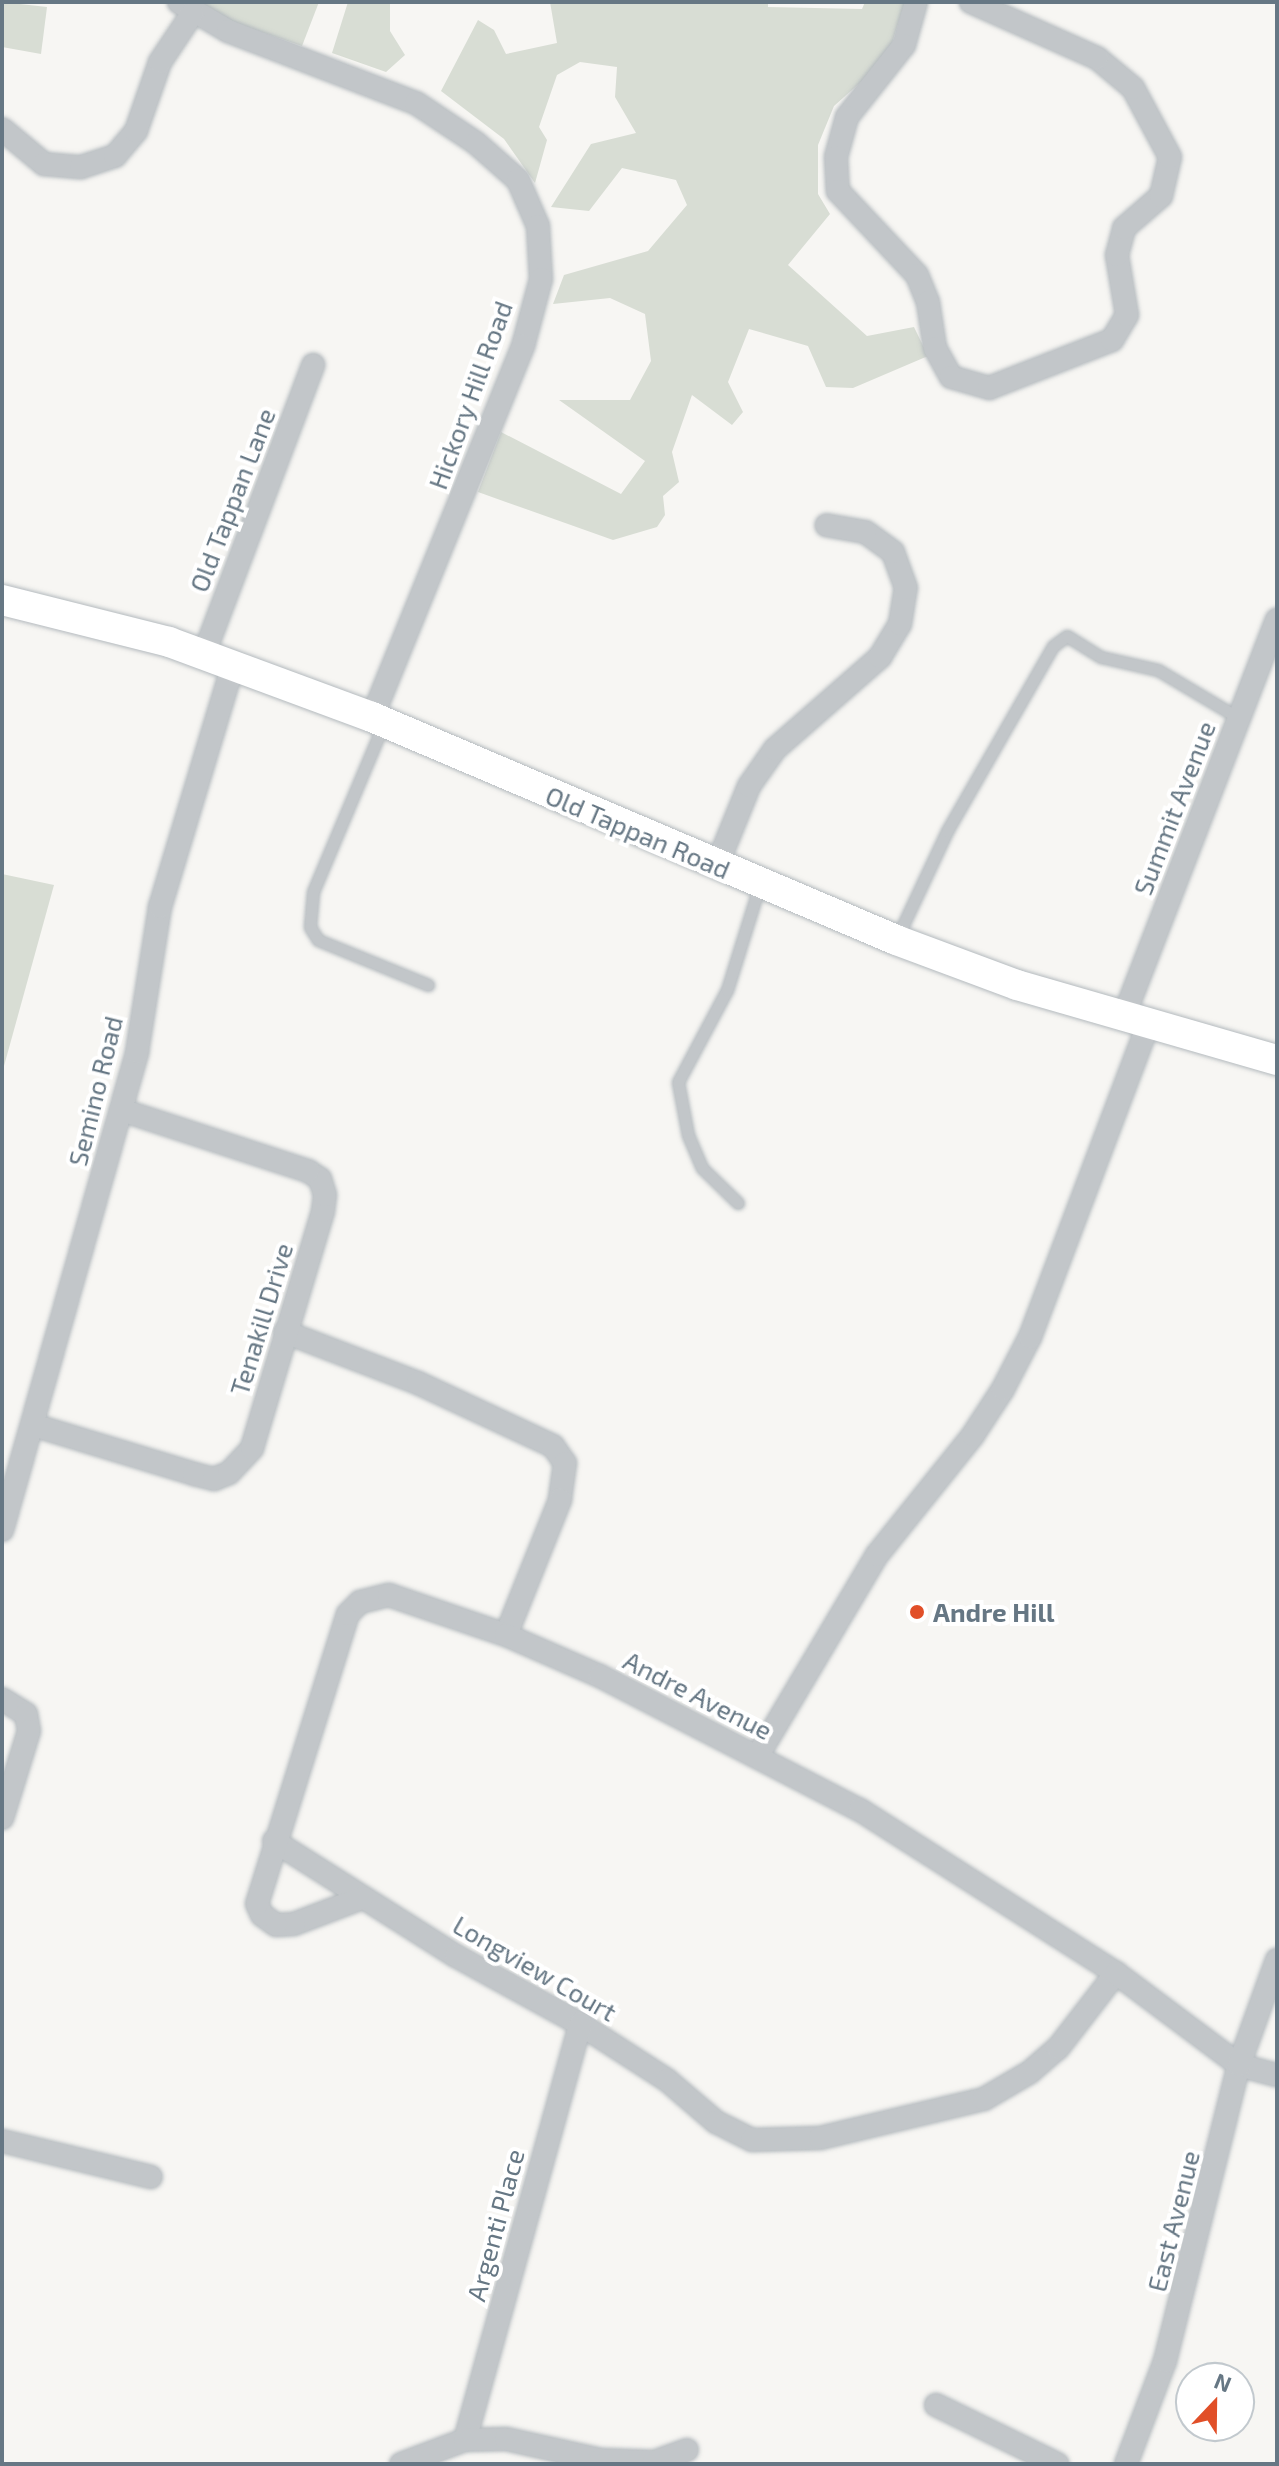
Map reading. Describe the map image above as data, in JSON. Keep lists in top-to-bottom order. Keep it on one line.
{"streets":{"main road":["Old Tappan Road"],"street":["Hickory Hill Road","Old Tappan Lane","Summit Avenue","Semino Road","Tenakill Drive","Andre Avenue","Longview Court","East Avenue","Argenti Place"]},"crossings":[["Hickory Hill Road","Old Tappan Road"],["Old Tappan Lane","Old Tappan Road"],["Summit Avenue","Old Tappan Road"],["Old Tappan Road","Semino Road"],["Semino Road","Tenakill Drive"],["Andre Avenue","Longview Court"],["Andre Avenue","East Avenue"],["Longview Court","Argenti Place"]],"places":["Andre Hill"],"north":"top"}
